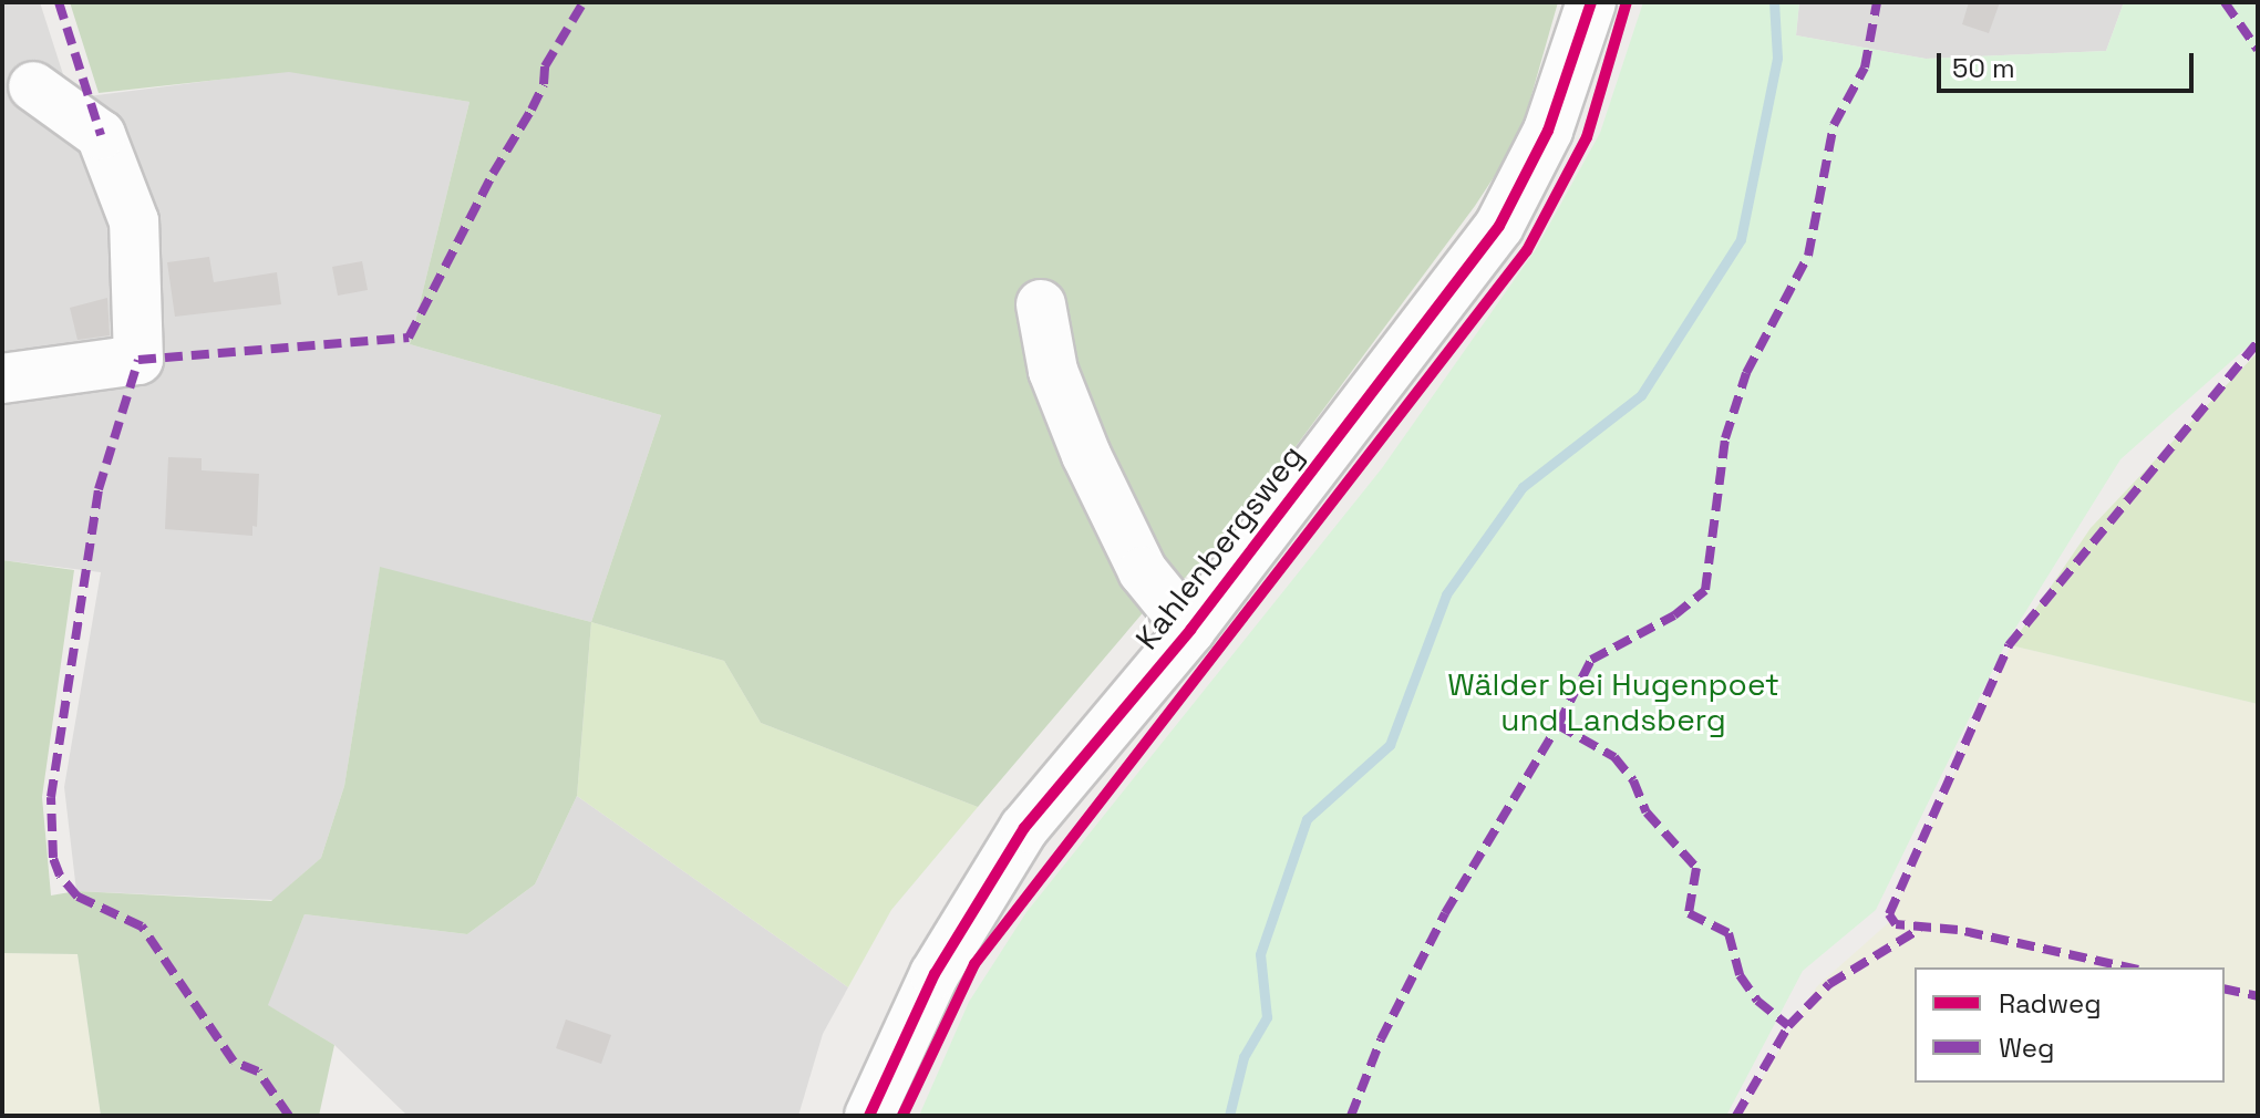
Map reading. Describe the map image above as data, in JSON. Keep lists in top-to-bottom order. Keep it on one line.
{"streets":{"street":["Kahlenbergsweg"]},"parks":["Wälder bei Hugenpoet und Landsberg"],"legend":["Radweg","Weg"],"scale_bar":"50 m"}
